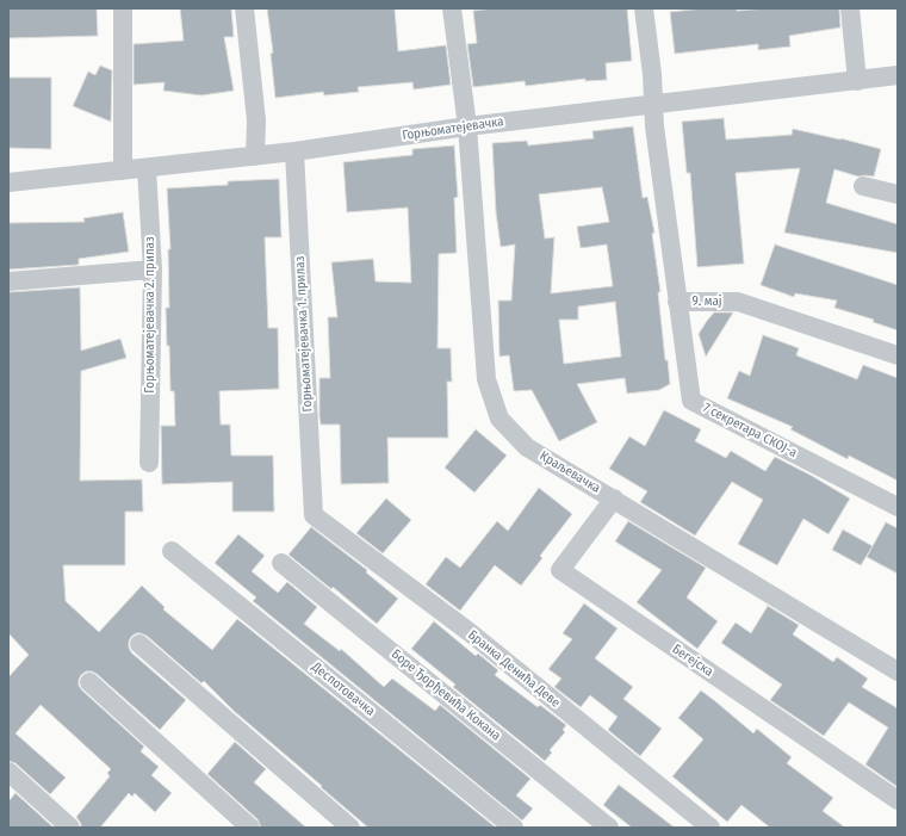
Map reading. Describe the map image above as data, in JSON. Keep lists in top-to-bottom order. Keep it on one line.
{"streets":{"street":["Горњоматејевачка","9. мај","Горњоматејевачка 2. прилаз","Горњоматејевачка 1. прилаз","7 секретара СКОЈ-а","Краљевачка","Бегејска","Бранка Денића Деве","Деспотовачка","Боре Ђорђевића Кокана"]},"crossings":[["Горњоматејевачка","9. мај"],["Горњоматејевачка","Горњоматејевачка 2. прилаз"],["Горњоматејевачка","Горњоматејевачка 1. прилаз"],["Горњоматејевачка","Краљевачка"],["9. мај","7 секретара СКОЈ-а"],["Горњоматејевачка 1. прилаз","Бранка Денића Деве"],["Краљевачка","Бегејска"]]}
